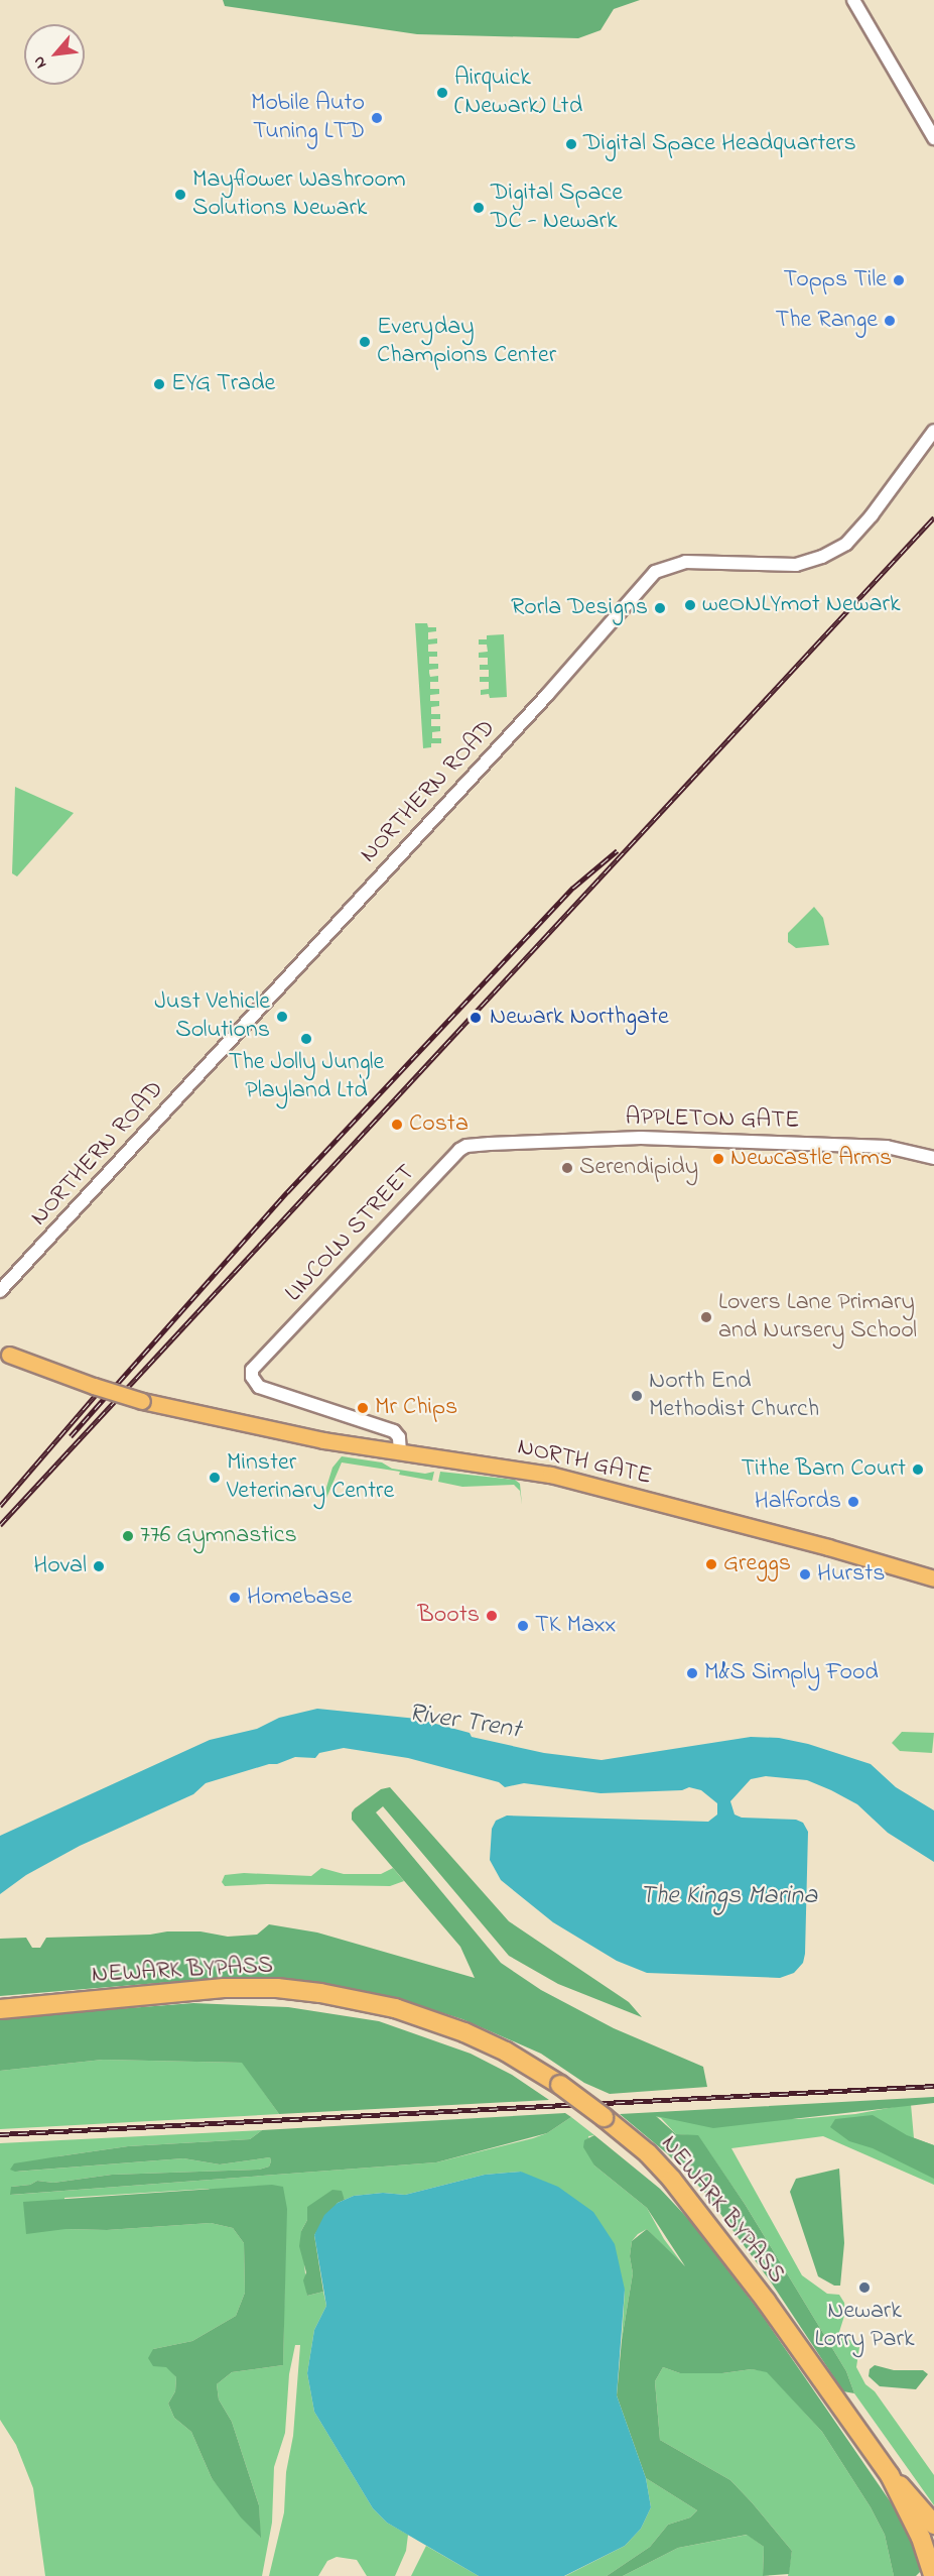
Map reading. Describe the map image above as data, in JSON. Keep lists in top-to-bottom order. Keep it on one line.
{"streets":{"highway":["NEWARK BYPASS"],"main road":["NORTH GATE"],"street":["NORTHERN ROAD","APPLETON GATE","LINCOLN STREET"]},"crossings":[["APPLETON GATE","LINCOLN STREET"],["LINCOLN STREET","NORTH GATE"]],"water":["River Trent","The Kings Marina"],"places":["Airquick (Newark) Ltd","Mobile Auto Tuning LTD","Digital Space Headquarters","Mayflower Washroom Solutions Newark","Digital Space DC - Newark","Topps Tile","The Range","Everyday Champions Center","EYG Trade","weONLYmot Newark","Rorla Designs","Just Vehicle Solutions","Newark Northgate","The Jolly Jungle Playland Ltd","Costa","Newcastle Arms","Serendipidy","Lovers Lane Primary and Nursery School","North End Methodist Church","Mr Chips","Tithe Barn Court","Minster Veterinary Centre","Halfords","776 Gymnastics","Greggs","Hoval","Hursts","Homebase","Boots","TK Maxx","M&S Simply Food","Newark Lorry Park"],"north":"bottom left"}
